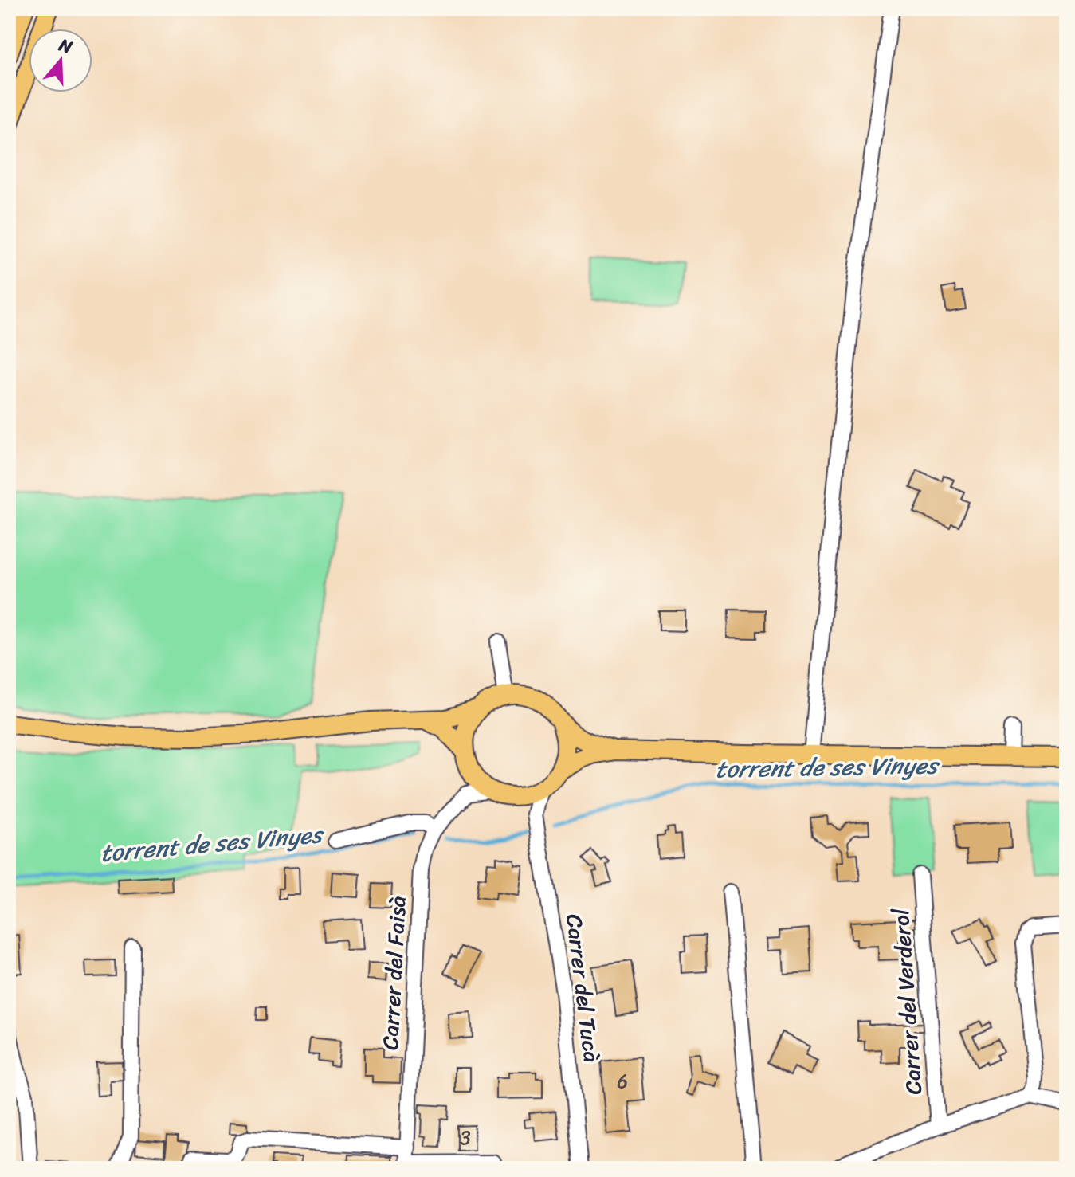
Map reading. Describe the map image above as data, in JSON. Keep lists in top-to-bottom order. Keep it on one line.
{"streets":{"street":["Carrer del Faisà","Carrer del Tucà","Carrer del Verderol"]},"water":["torrent de ses Vinyes"],"house_numbers":["6","3"],"north":"top"}
